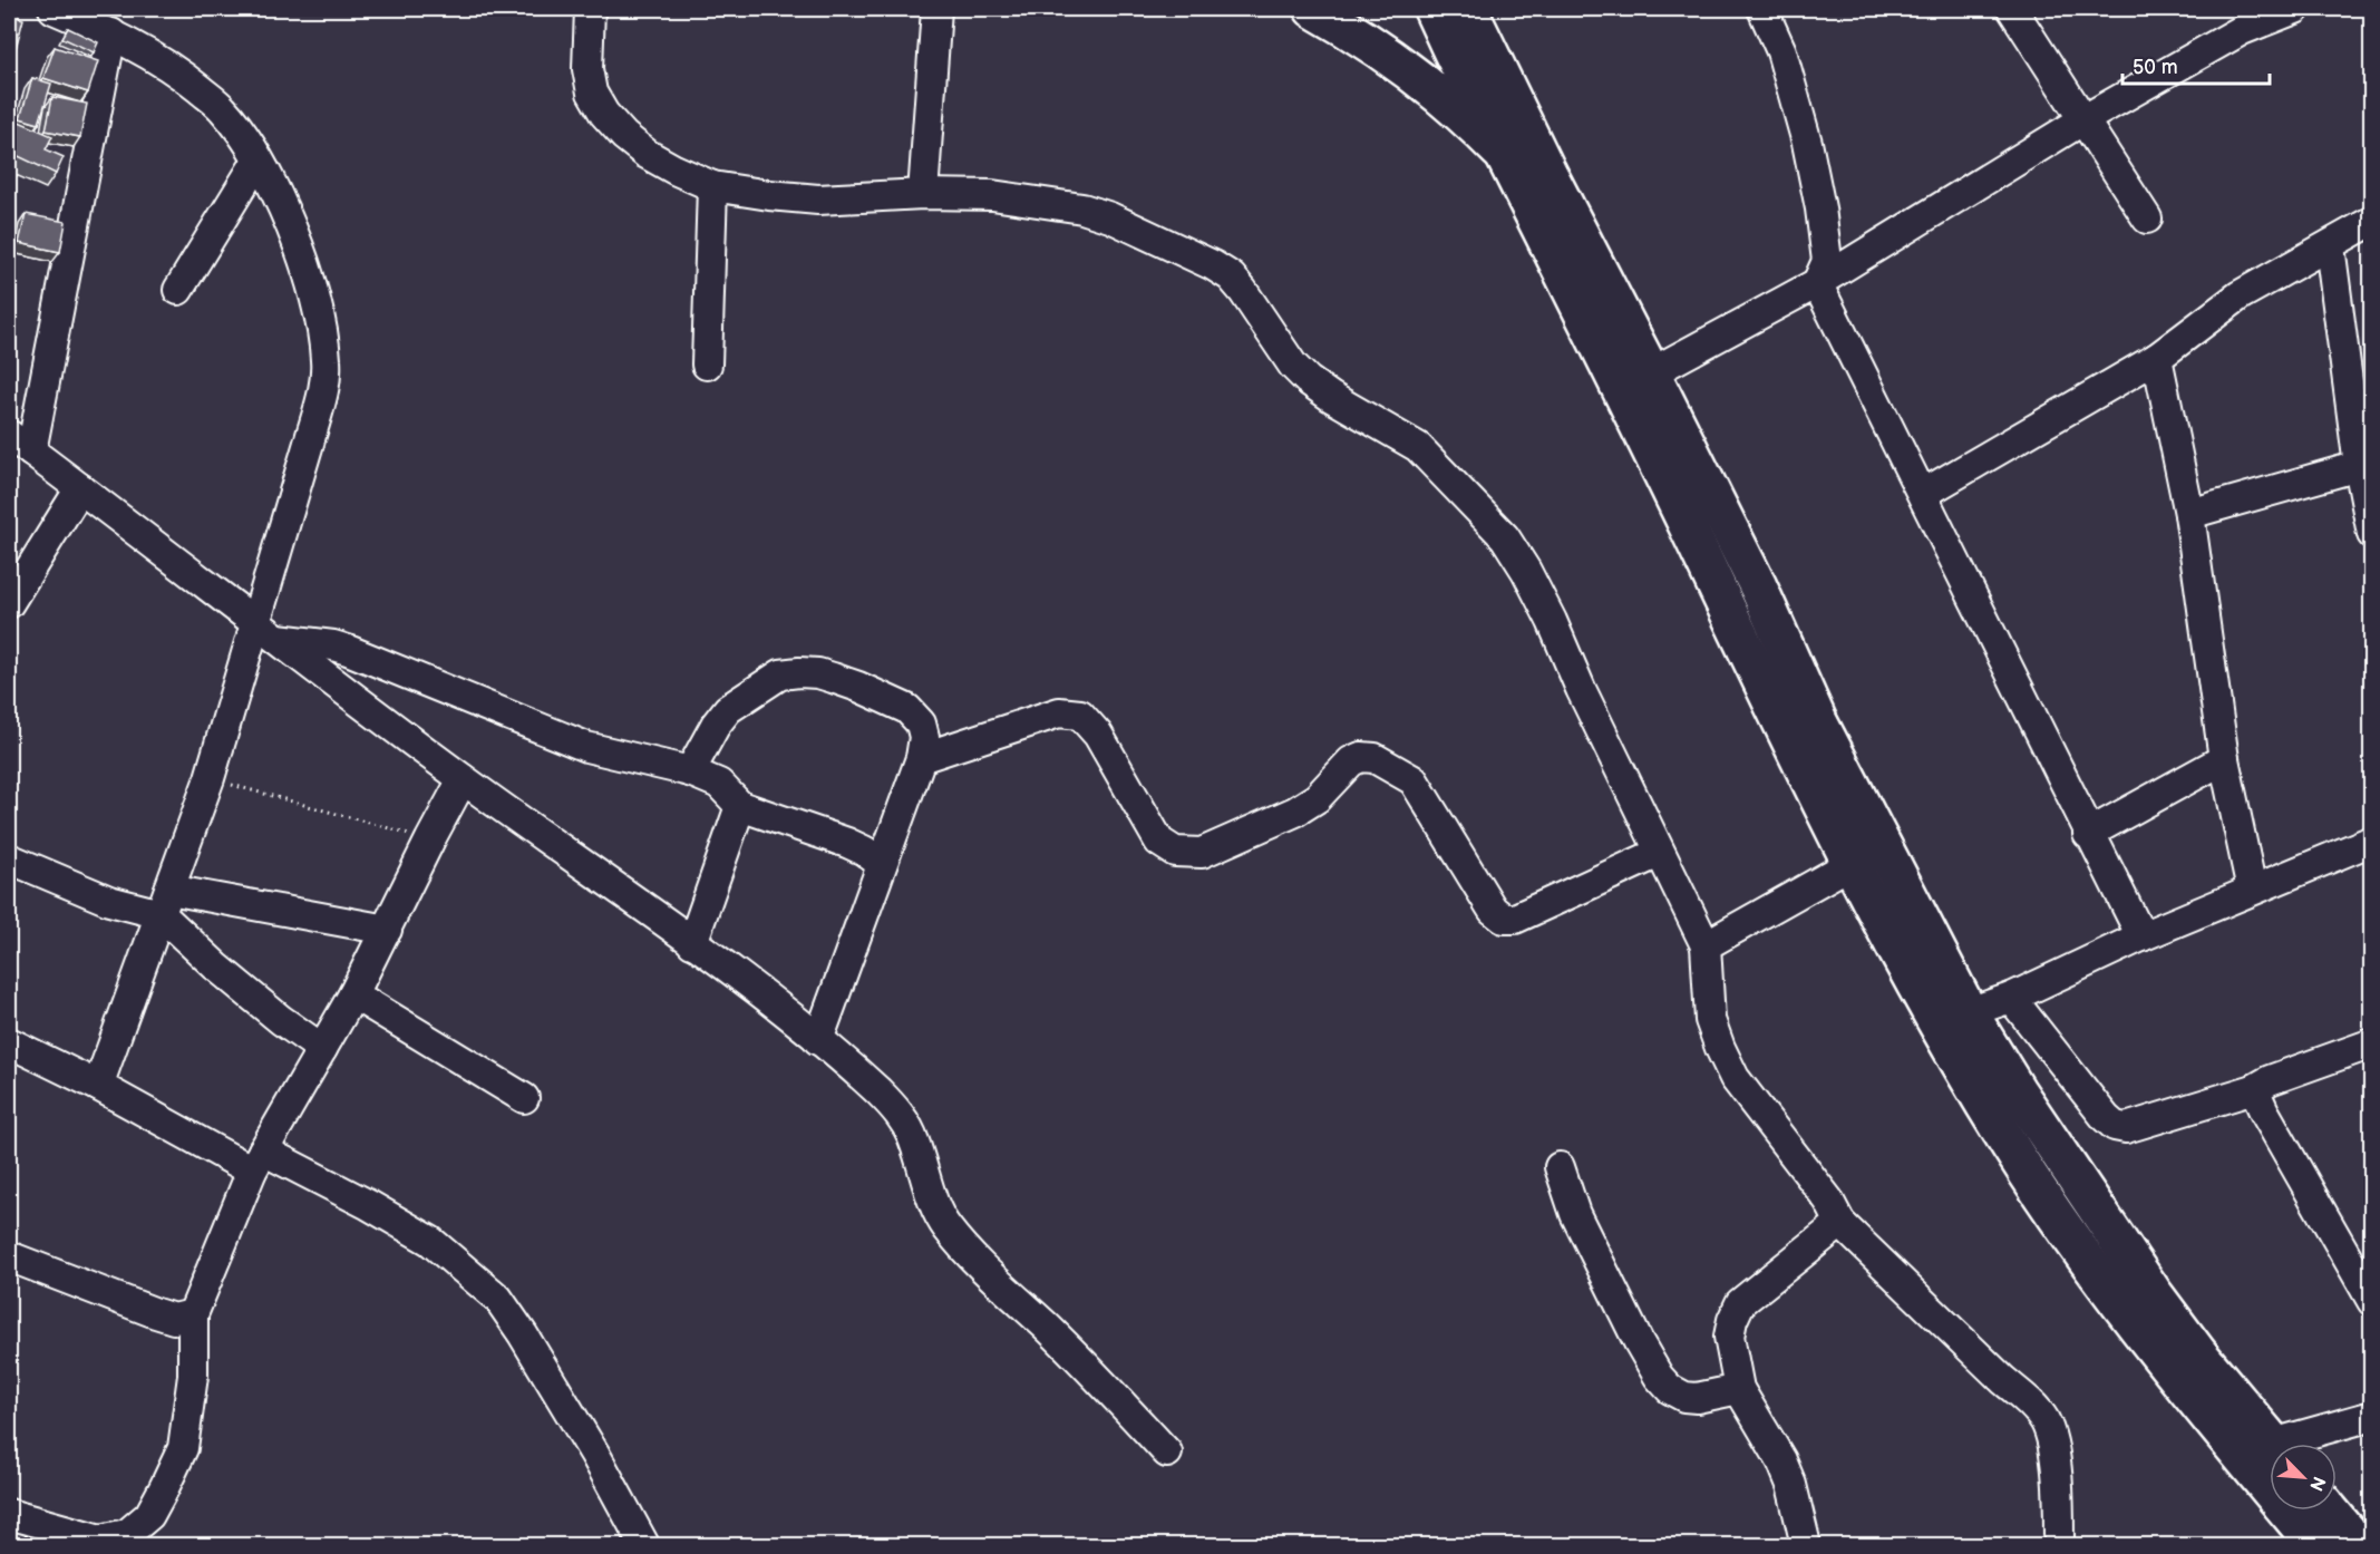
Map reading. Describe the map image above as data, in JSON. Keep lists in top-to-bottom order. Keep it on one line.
{"scale_bar":"50 m","north":"bottom right"}
